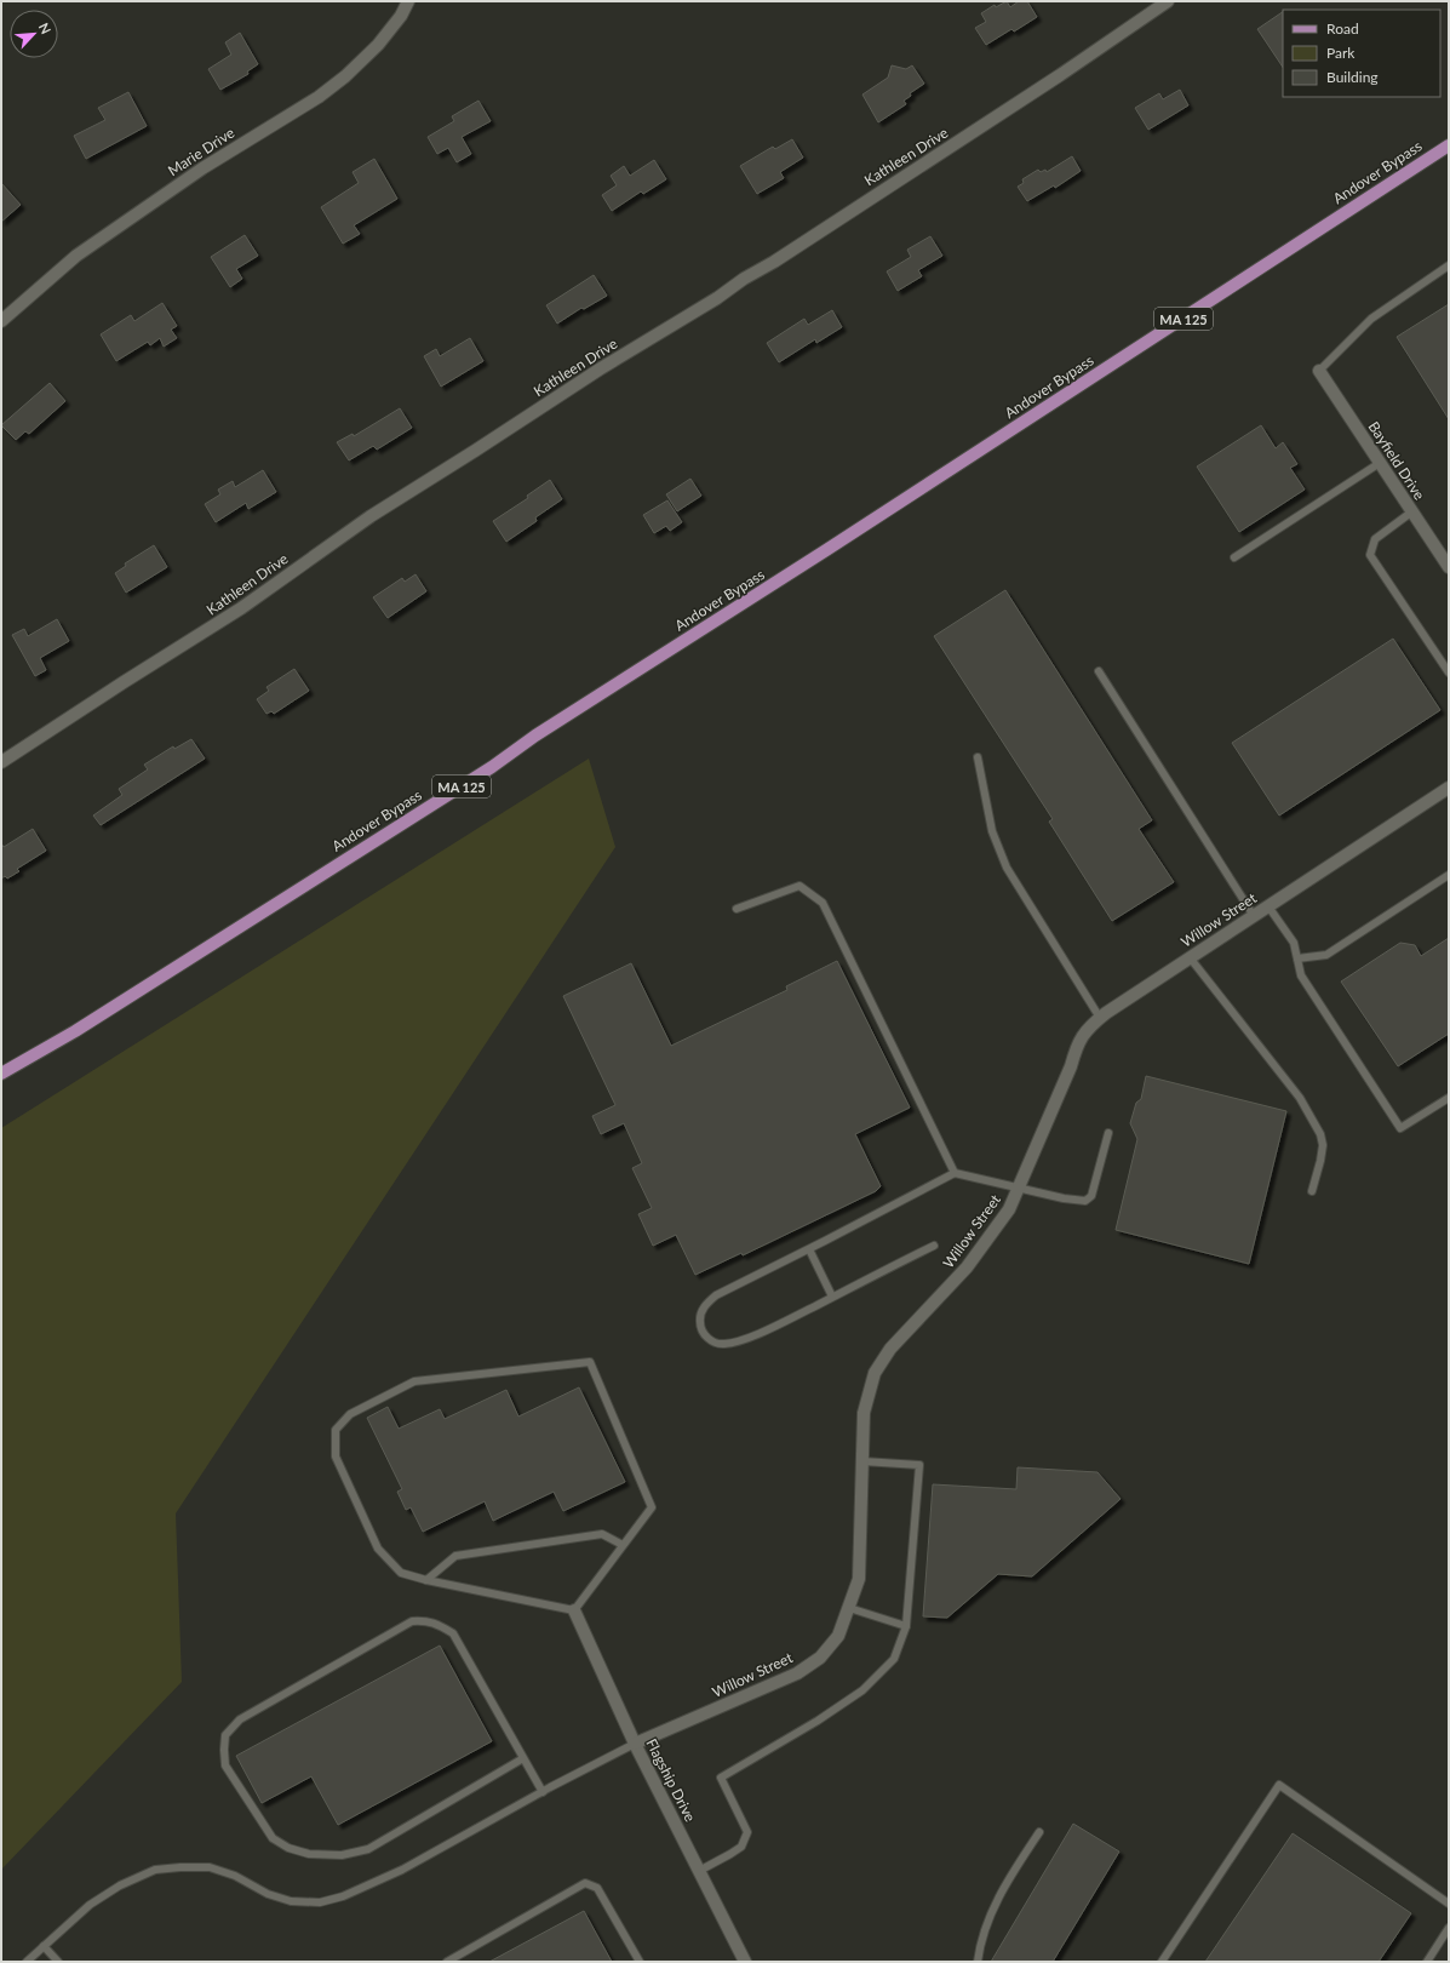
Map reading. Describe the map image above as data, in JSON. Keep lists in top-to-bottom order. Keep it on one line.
{"streets":{"main road":["Andover Bypass","MA 125"],"street":["Marie Drive","Kathleen Drive","Bayfield Drive","Willow Street","Flagship Drive"]},"crossings":[["Willow Street","Flagship Drive"]],"legend":["Road","Park","Building"],"north":"top right"}
